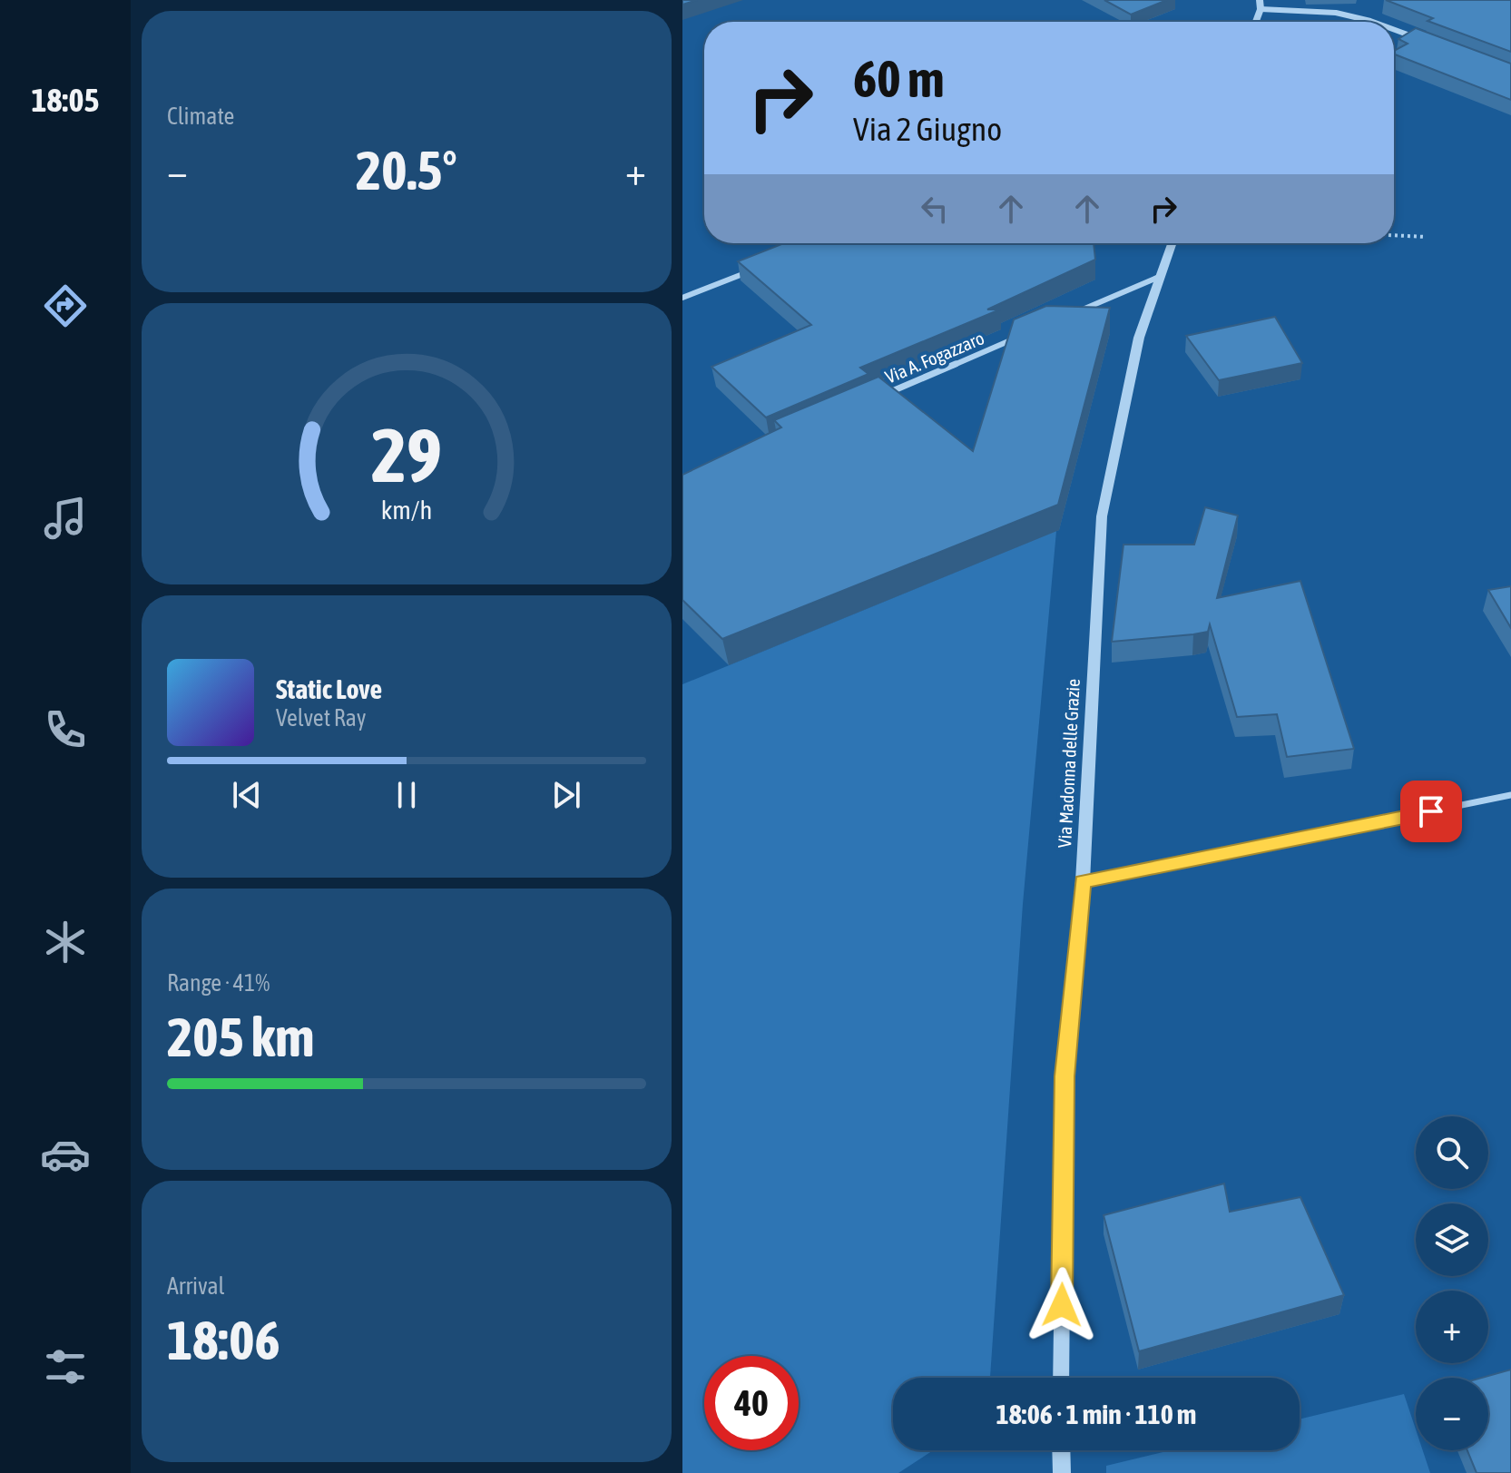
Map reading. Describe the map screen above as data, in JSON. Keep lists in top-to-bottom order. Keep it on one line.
{"streets":{"street":["Via A. Fogazzaro","Via Madonna delle Grazie"]},"page":{"tabs":"18:05","tile":["Climate",["Range · 41%","205 km"],["Arrival","18:06"]],"turn":["60 m","Via 2 Giugno"],"heat":["−","20.5°","+"],"song":["Static Love","Velvet Ray"],"map_buttons":["+","−"],"limit":"40","trip":"18:06 · 1 min · 110 m","gauge":["29","km/h"]}}
